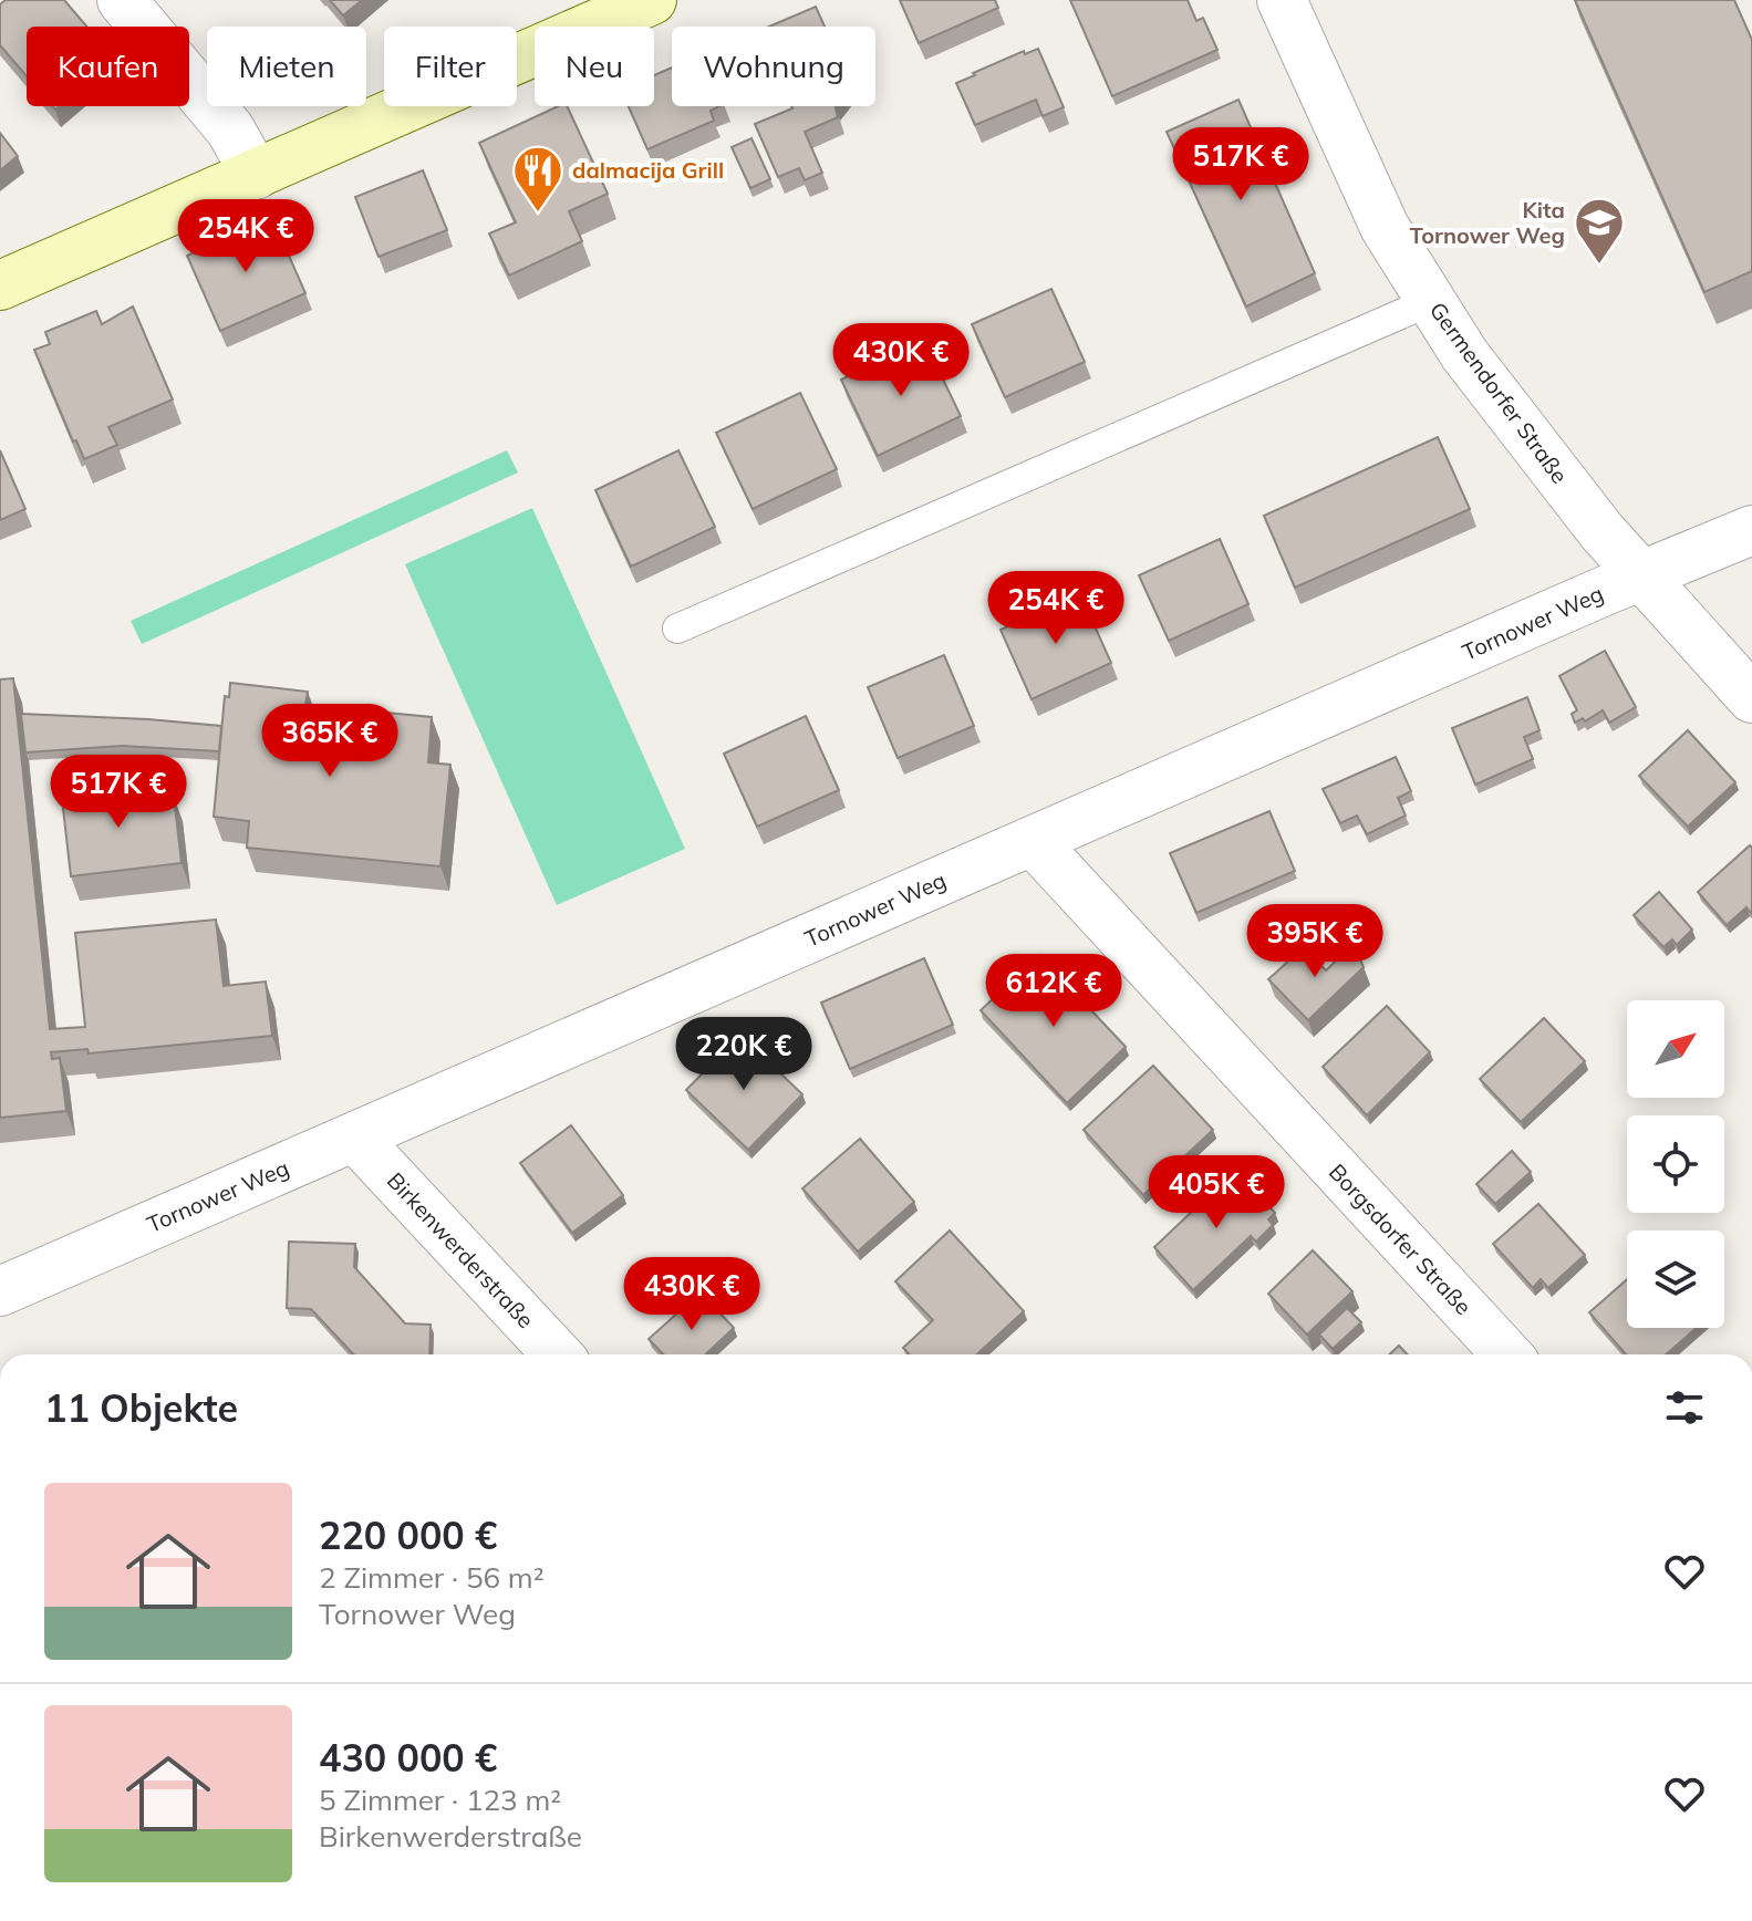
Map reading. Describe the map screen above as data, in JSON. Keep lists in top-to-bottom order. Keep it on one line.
{"streets":{"street":["Germendorfer Straße","Tornower Weg","Borgsdorfer Straße","Birkenwerderstraße"]},"crossings":[["Germendorfer Straße","Tornower Weg"],["Tornower Weg","Borgsdorfer Straße"],["Tornower Weg","Birkenwerderstraße"]],"places":{"restaurant":["dalmacija Grill"],"school or university":["Kita Tornower Weg"]},"north":"top right","page":{"chip":["Kaufen","Mieten","Filter","Neu","Wohnung"],"price":["517K €","254K €","430K €","254K €","365K €","517K €","395K €","612K €","220K €","405K €","430K €"],"heading":"11 Objekte","list":[{"name":"220 000 €","note":"2 Zimmer · 56 m² · Tornower Weg"},{"name":"430 000 €","note":"5 Zimmer · 123 m² · Birkenwerderstraße"}]}}
